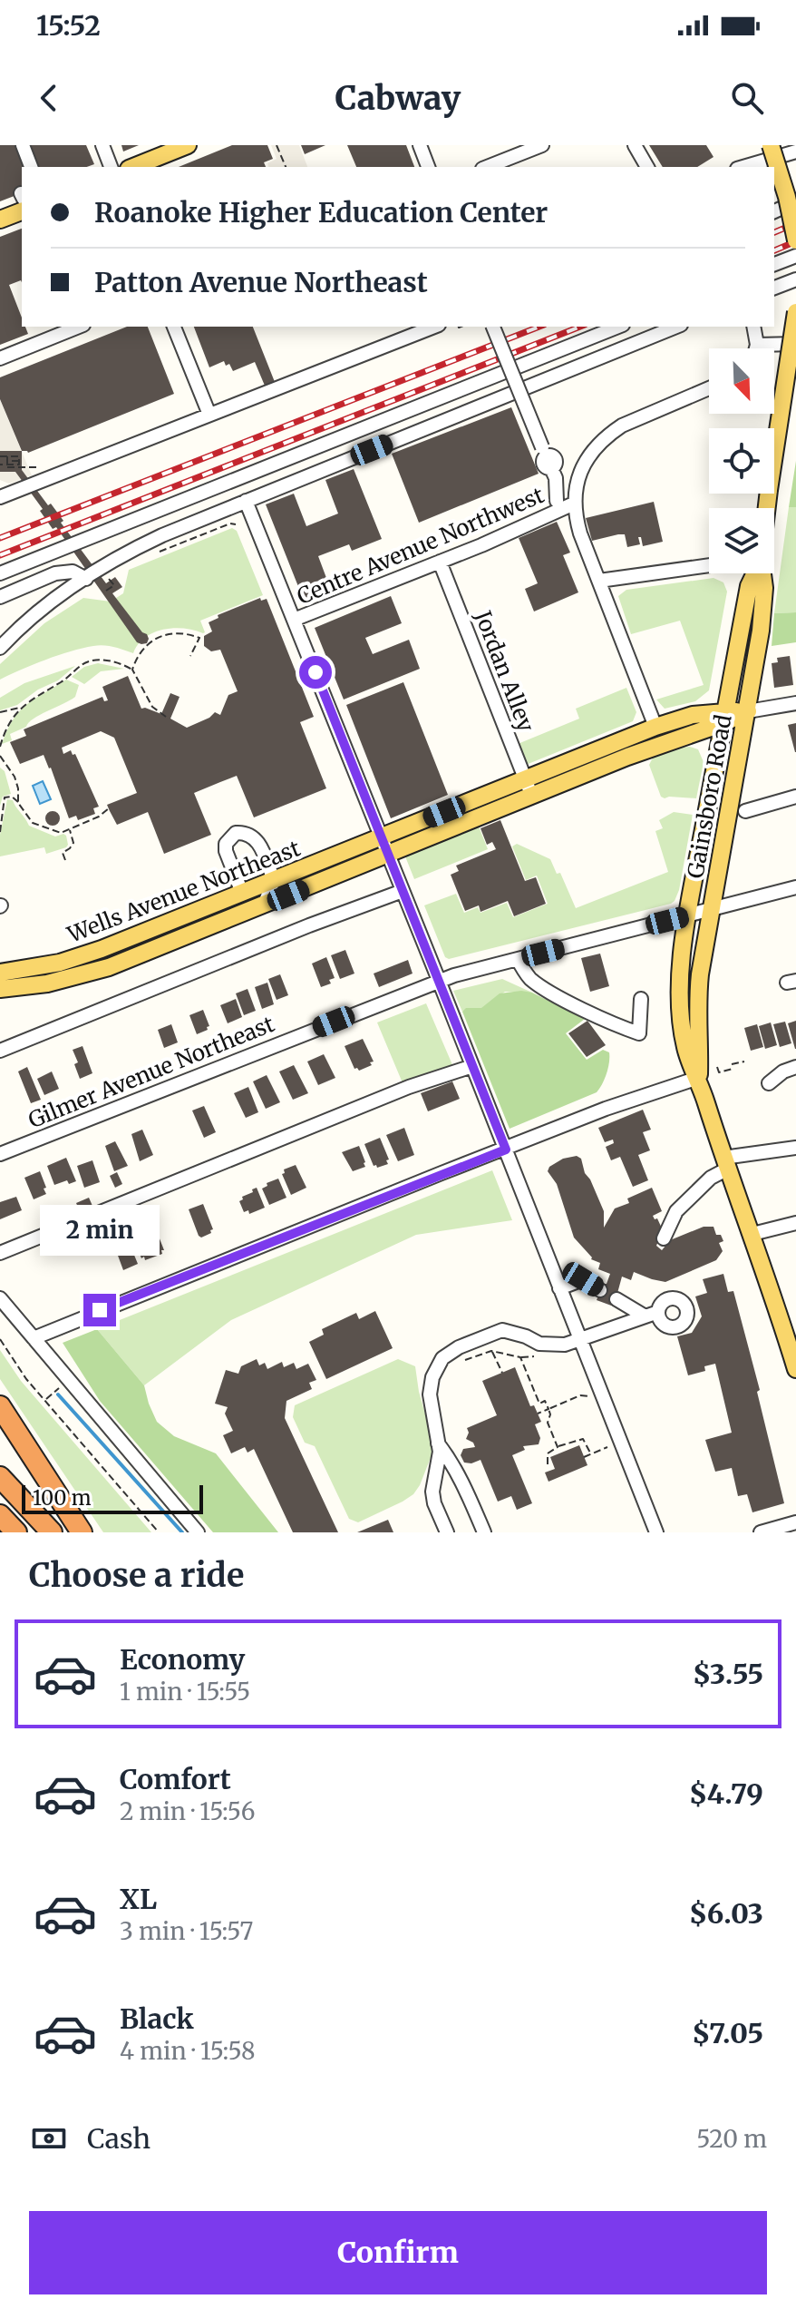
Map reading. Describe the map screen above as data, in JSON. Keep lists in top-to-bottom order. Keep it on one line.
{"streets":{"main road":["Gainsboro Road","Wells Avenue Northeast"],"street":["Centre Avenue Northwest","Jordan Alley","Gilmer Avenue Northeast"]},"crossings":[["Centre Avenue Northwest","Jordan Alley"],["Jordan Alley","Wells Avenue Northeast"],["Gainsboro Road","Gilmer Avenue Northeast"]],"scale_bar":"100 m","north":"bottom right","page":{"status":"15:52","header":"Cabway","banner":["Roanoke Higher Education Center","Patton Avenue Northeast"],"bubble":"2 min","scale":"100 m","heading":"Choose a ride","list":[{"name":"Economy","note":"1 min · 15:55","value":"$3.55"},{"name":"Comfort","note":"2 min · 15:56","value":"$4.79"},{"name":"XL","note":"3 min · 15:57","value":"$6.03"},{"name":"Black","note":"4 min · 15:58","value":"$7.05"}],"pay":["Cash","520 m"],"buttons":"Confirm"}}
